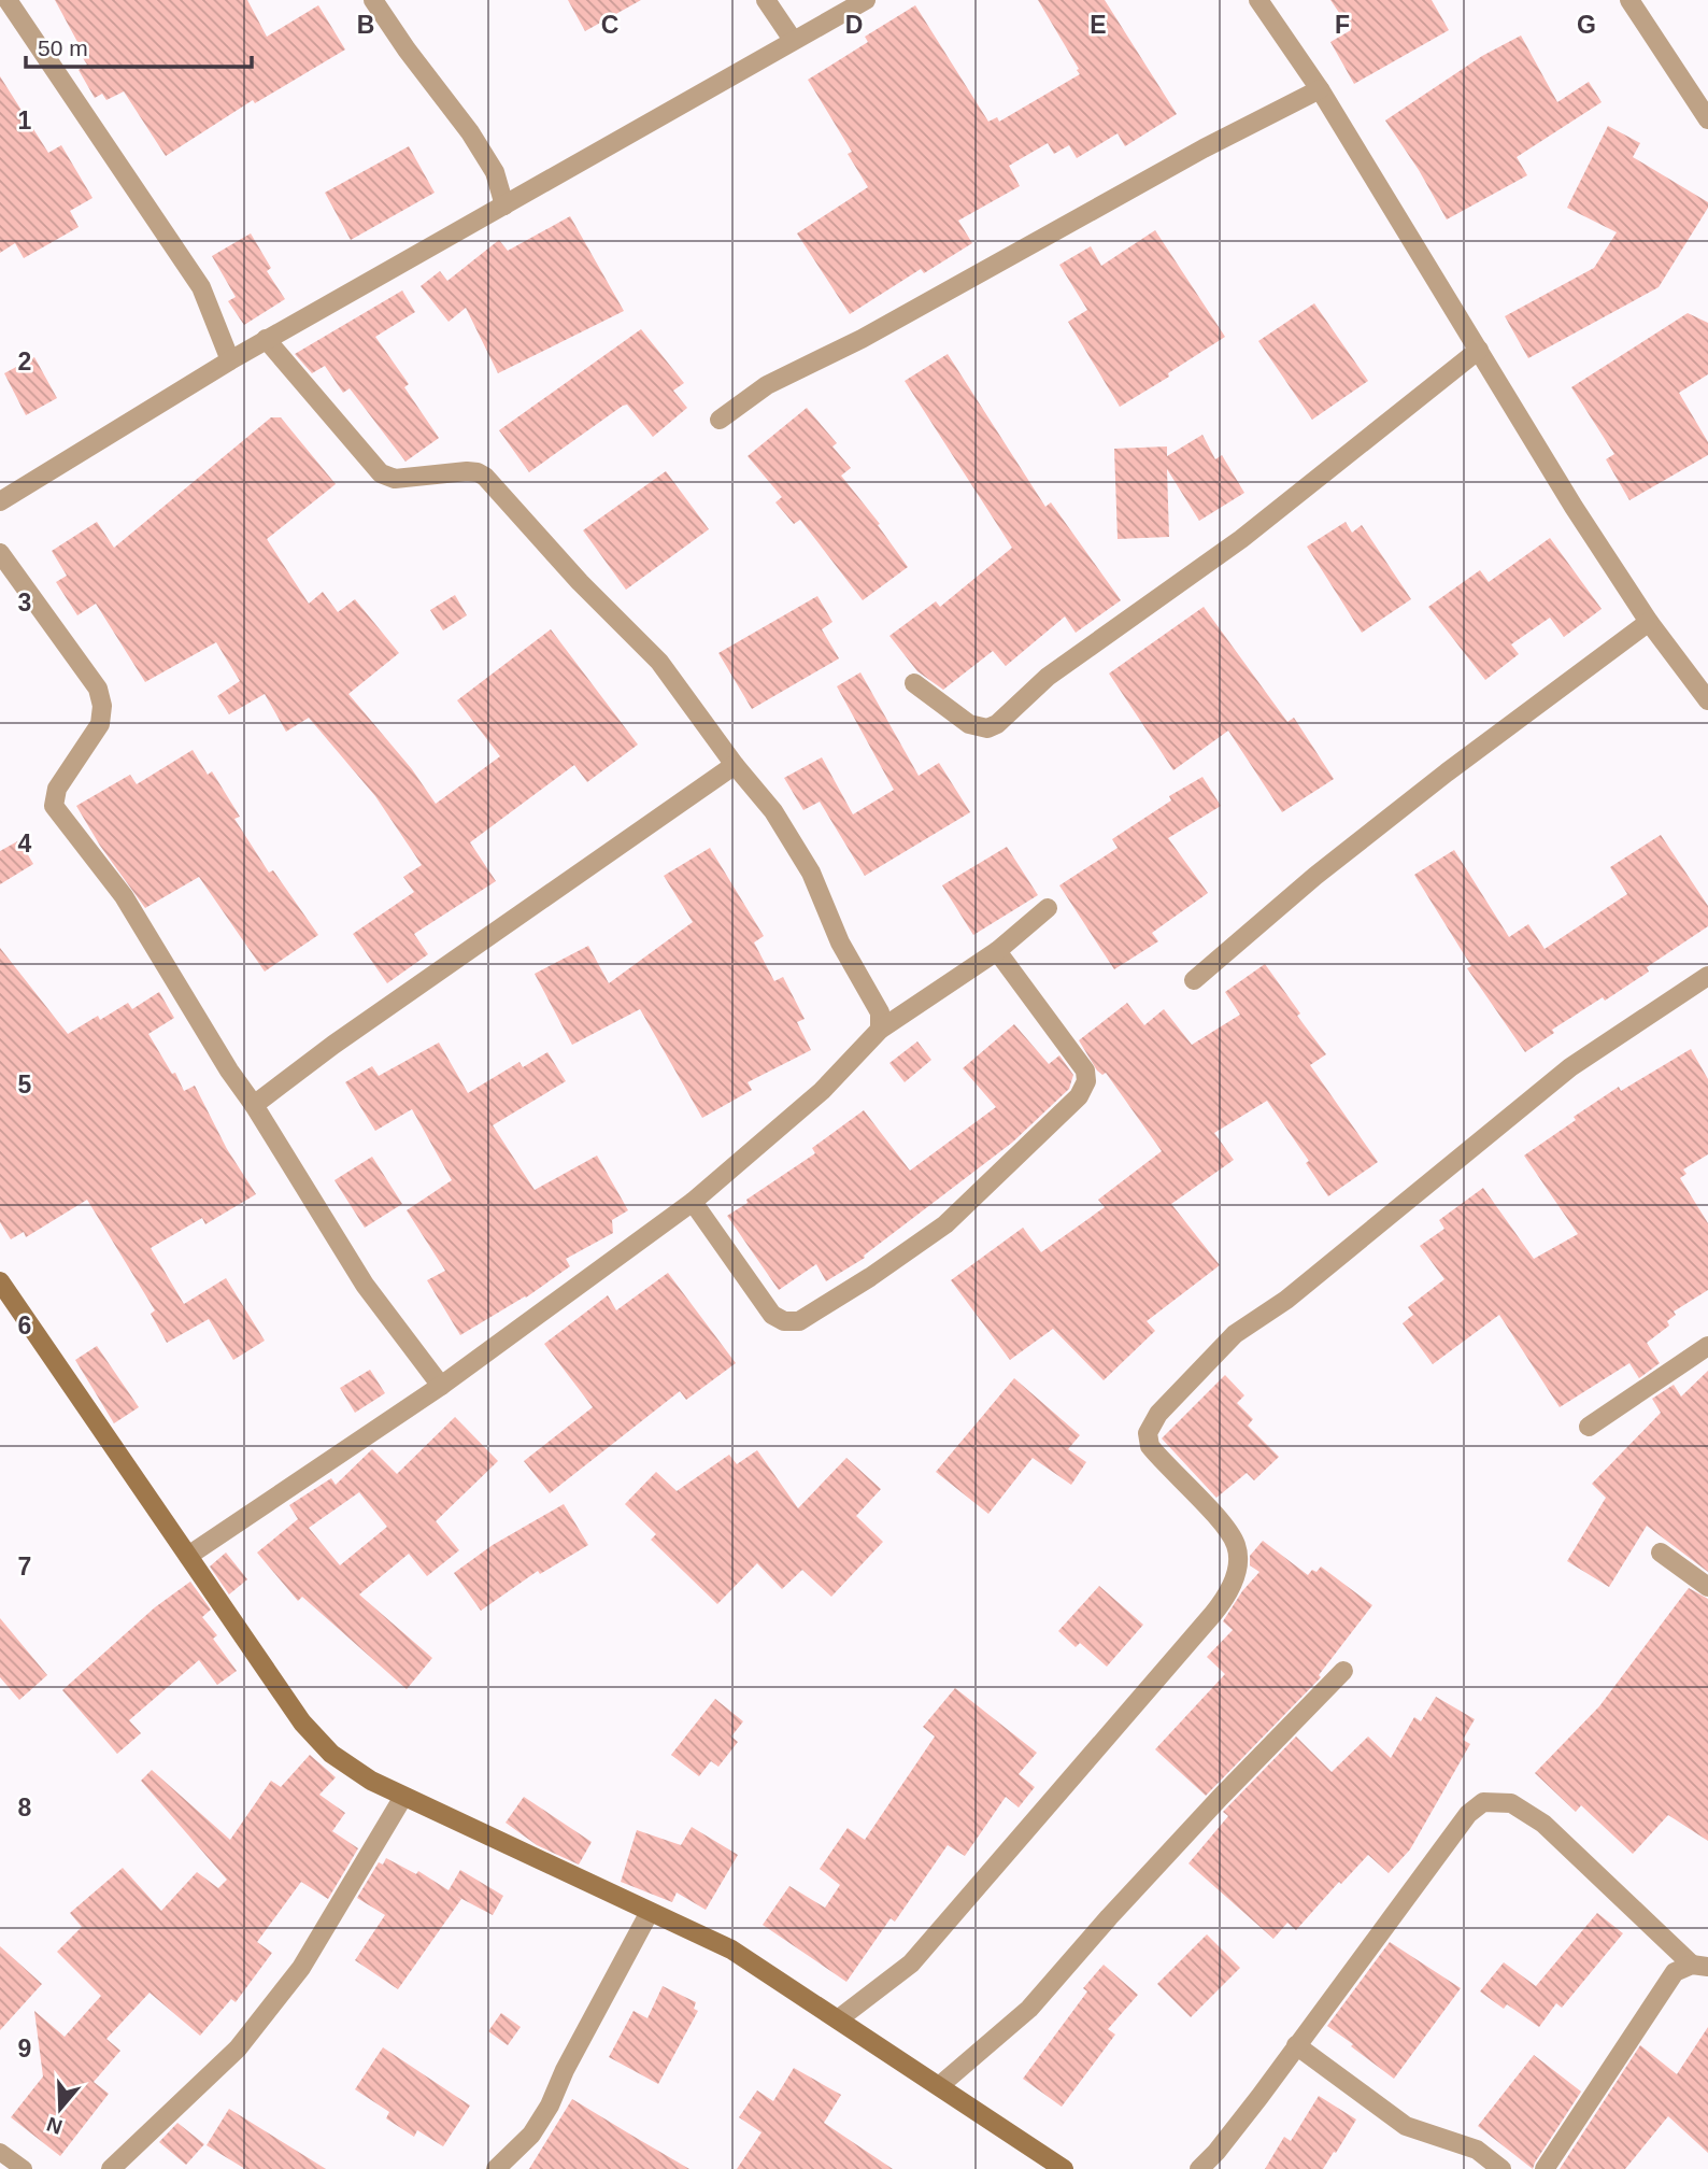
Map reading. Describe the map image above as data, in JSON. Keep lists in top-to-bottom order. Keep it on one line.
{"scale_bar":"50 m","north":"bottom","grid":{"columns":["B","C","D","E","F","G"],"rows":["1","2","3","4","5","6","7","8","9"]}}
